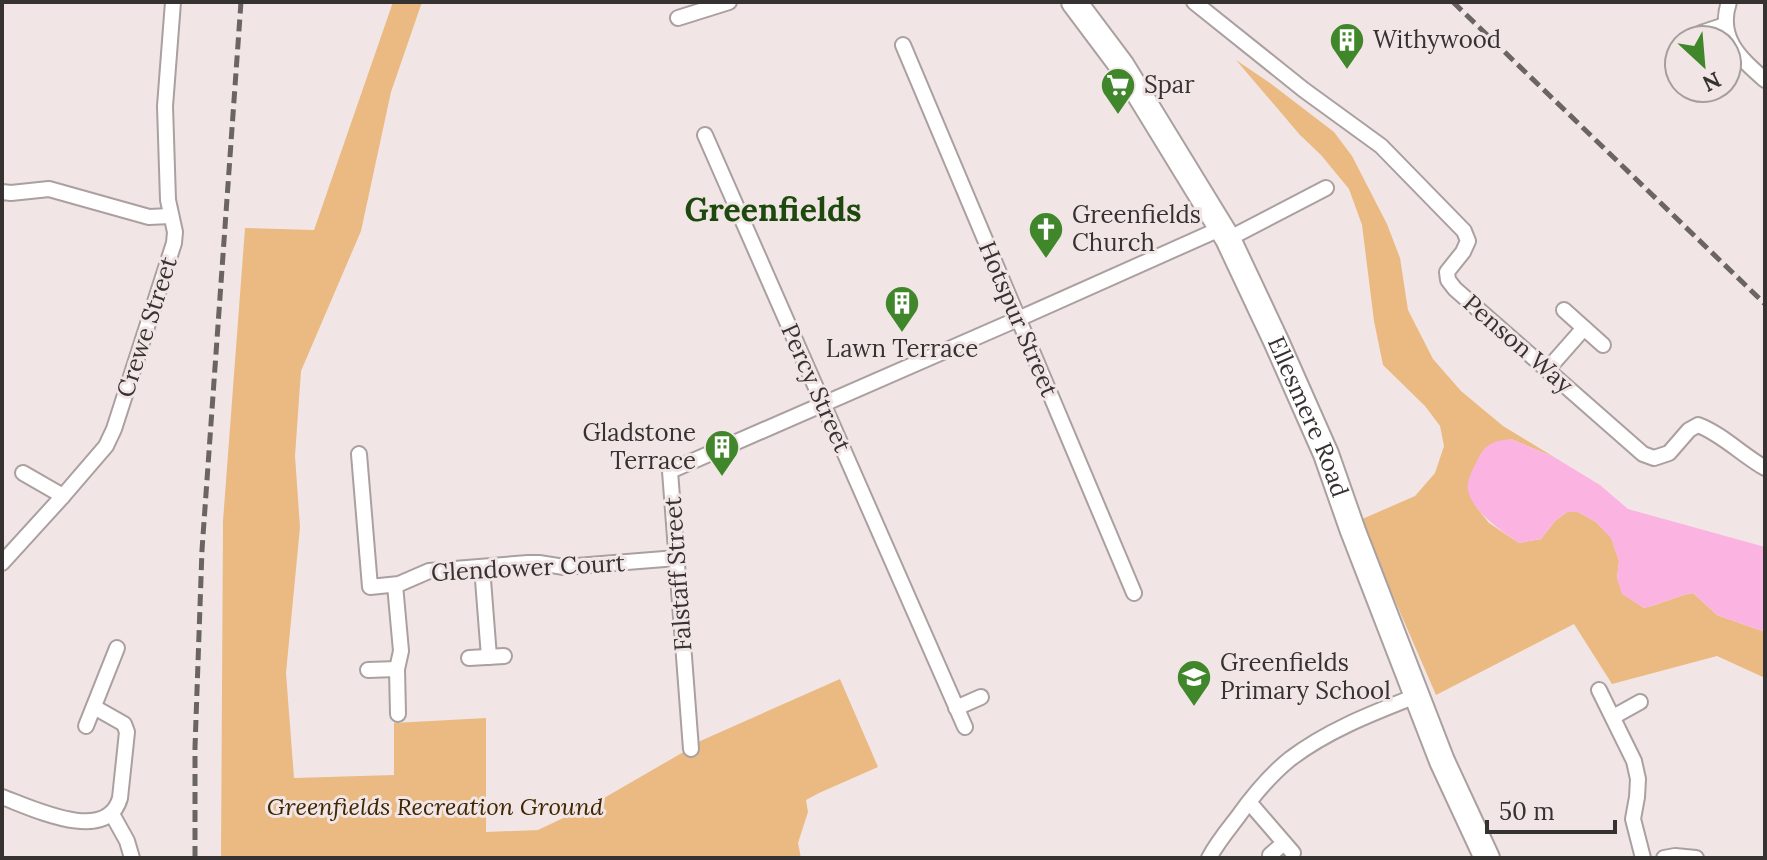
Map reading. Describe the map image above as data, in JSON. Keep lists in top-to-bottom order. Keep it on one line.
{"streets":{"main road":["Ellesmere Road"],"street":["Hotspur Street","Crewe Street","Penson Way","Percy Street","Glendower Court","Falstaff Street"]},"crossings":[["Percy Street","Falstaff Street"],["Glendower Court","Falstaff Street"]],"districts":["Greenfields"],"parks":["Greenfields Recreation Ground"],"places":{"building":["Withywood","Lawn Terrace","Gladstone Terrace"],"supermarket":["Spar"],"church":["Greenfields Church"],"school or university":["Greenfields Primary School"]},"scale_bar":"50 m","north":"bottom right"}
